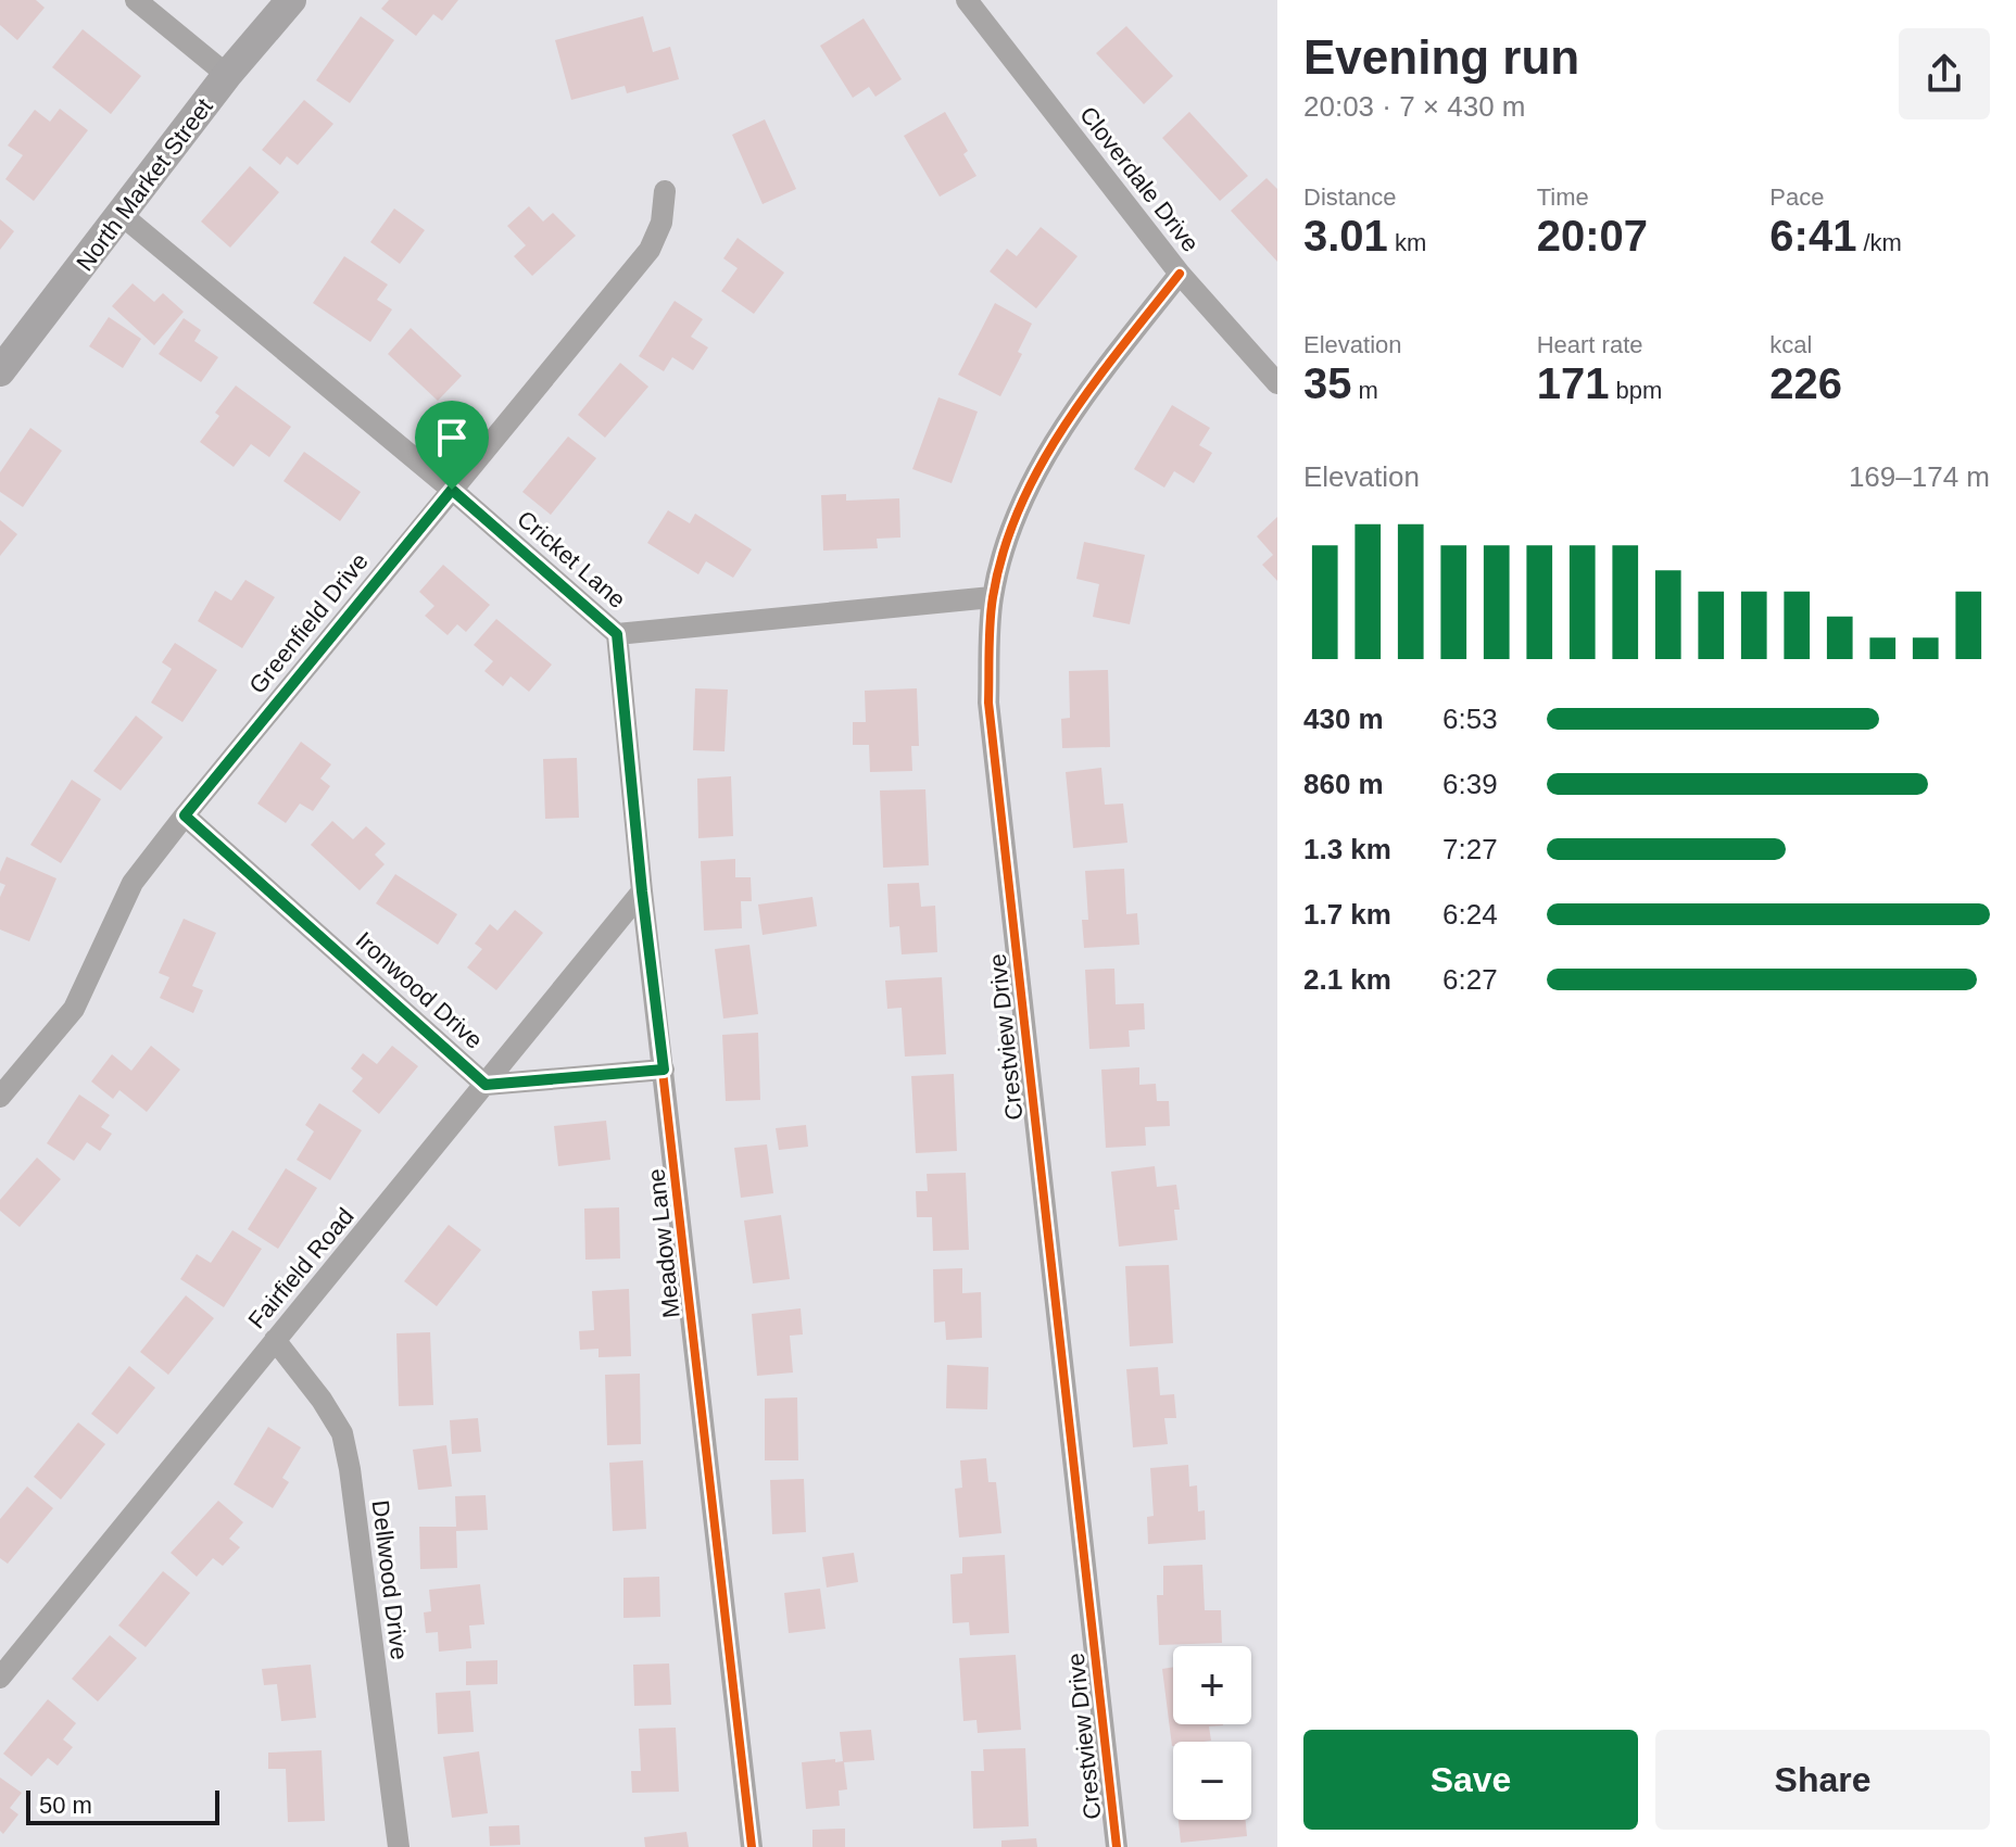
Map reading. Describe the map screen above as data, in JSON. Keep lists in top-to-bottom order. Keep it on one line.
{"streets":{"street":["Cloverdale Drive","North Market Street","Cricket Lane","Greenfield Drive","Ironwood Drive","Crestview Drive","Meadow Lane","Fairfield Road","Dellwood Drive"]},"crossings":[["Cloverdale Drive","Crestview Drive"],["North Market Street","Cricket Lane"],["Cricket Lane","Greenfield Drive"],["Cricket Lane","Crestview Drive"],["Cricket Lane","Meadow Lane"],["Greenfield Drive","Ironwood Drive"],["Ironwood Drive","Meadow Lane"],["Ironwood Drive","Fairfield Road"],["Meadow Lane","Fairfield Road"],["Fairfield Road","Dellwood Drive"]],"scale_bar":"50 m","page":{"heading":["Evening run","20:03 · 7 × 430 m"],"stats":[["Distance","3.01 km"],["Time","20:07"],["Pace","6:41 /km"],["Elevation","35 m"],["Heart rate","171 bpm"],["kcal","226"]],"chart":["Elevation","169–174 m"],"list":[{"name":"430 m","note":"6:53"},{"name":"860 m","note":"6:39"},{"name":"1.3 km","note":"7:27"},{"name":"1.7 km","note":"6:24"},{"name":"2.1 km","note":"6:27"}],"map_buttons":["+","−"],"buttons":["Save","Share"],"scale":"50 m"}}
